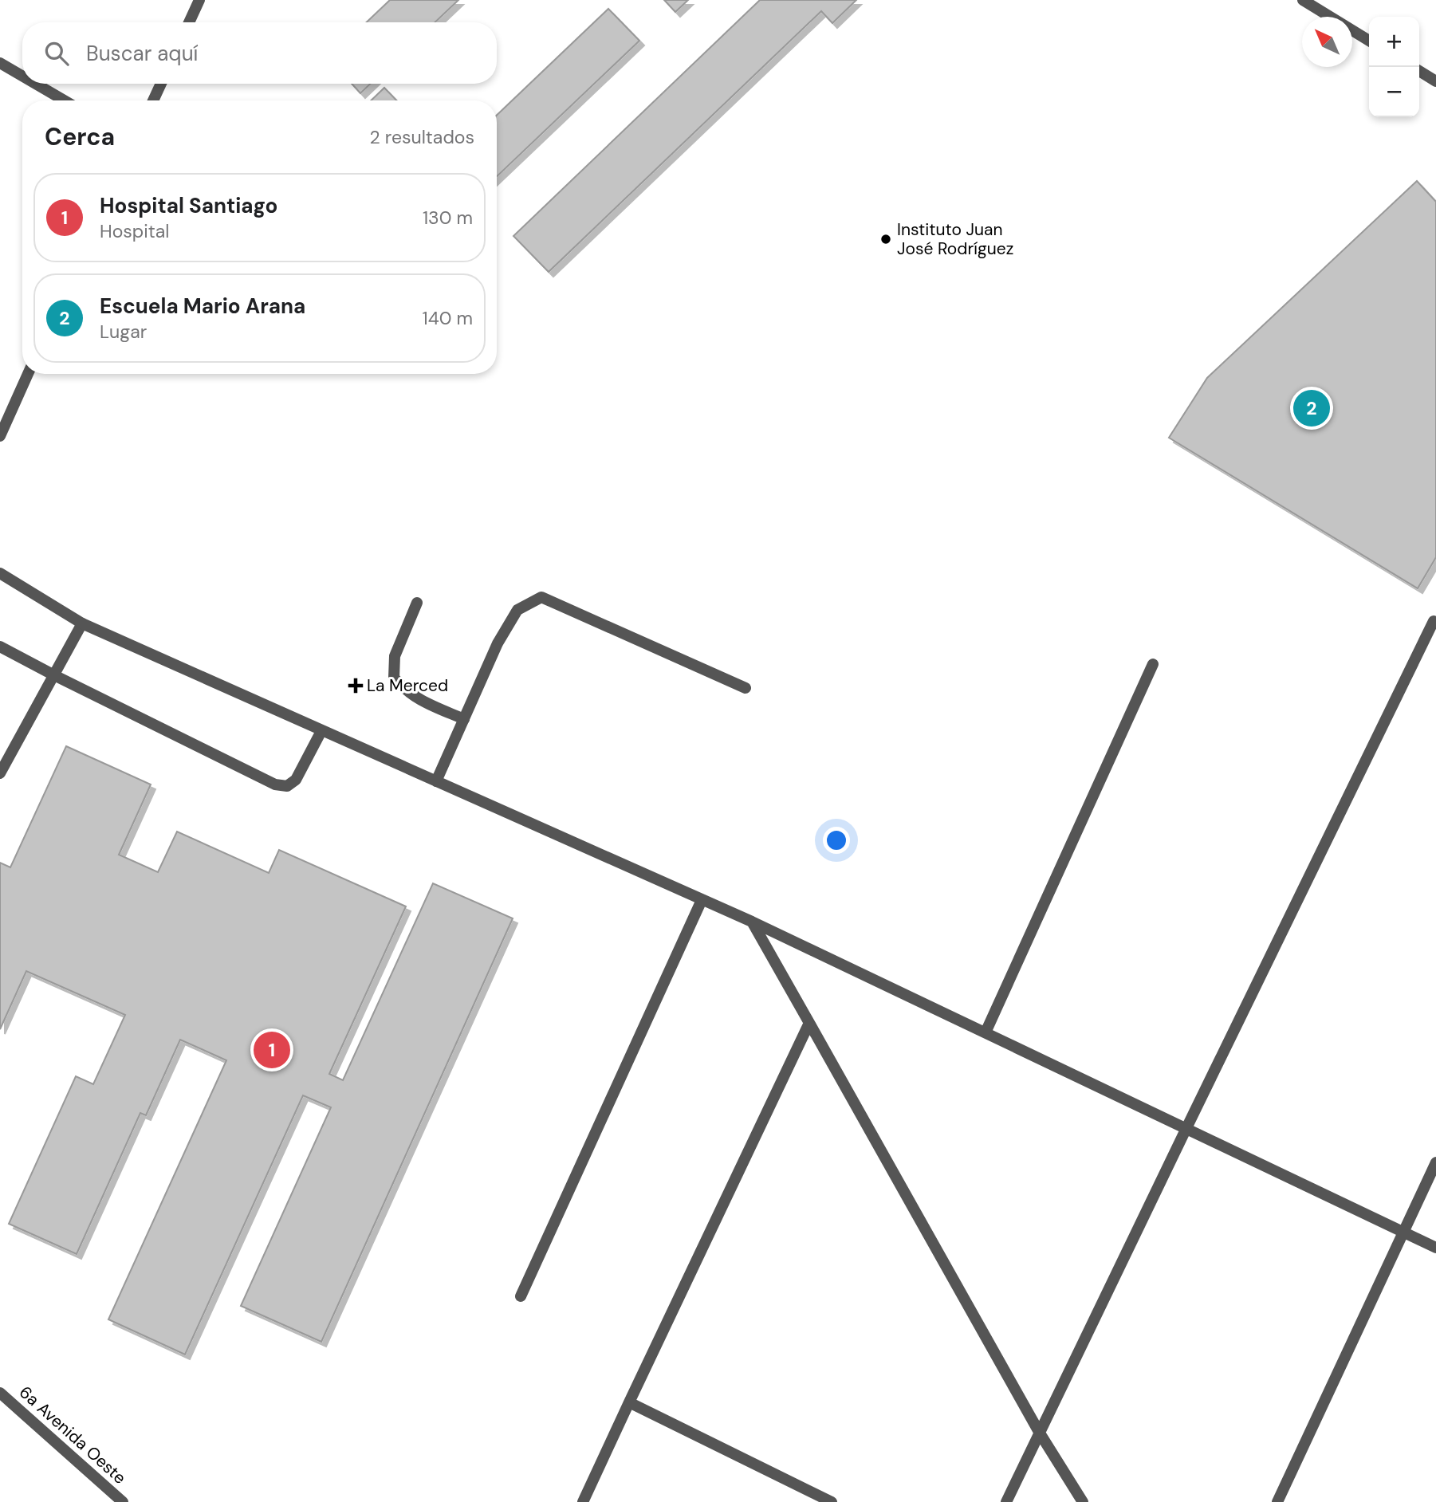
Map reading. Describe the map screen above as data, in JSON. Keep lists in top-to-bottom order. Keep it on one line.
{"streets":{"street":["6a Avenida Oeste"]},"places":{"other":["Instituto Juan José Rodríguez"],"health":["La Merced"]},"north":"top left","page":{"map_buttons":["+","−"],"search":"Buscar aquí","heading":["Cerca","2 resultados"],"list":[{"mark":"1","name":"Hospital Santiago","note":"Hospital","value":"130 m"},{"mark":"2","name":"Escuela Mario Arana","note":"Lugar","value":"140 m"}],"pins":["2","1"]}}
